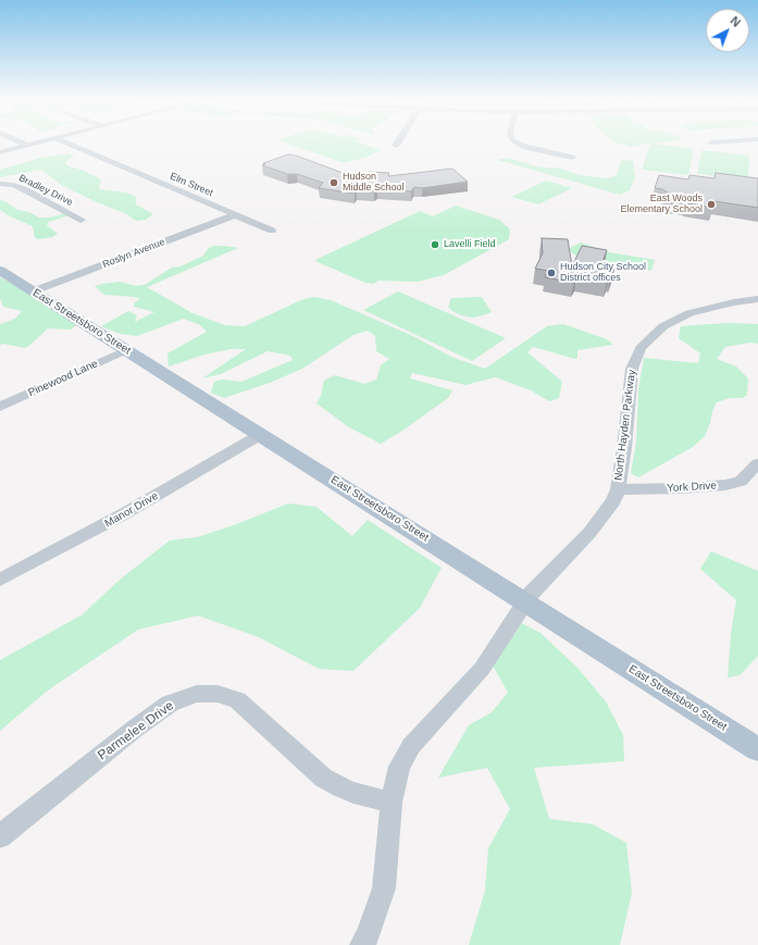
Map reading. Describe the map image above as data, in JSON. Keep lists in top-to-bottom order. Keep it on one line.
{"streets":{"main road":["East Streetsboro Street"],"street":["Elm Street","Bradley Drive","Roslyn Avenue","Pinewood Lane","North Hayden Parkway","York Drive","Manor Drive","Parmelee Drive"]},"crossings":[["Elm Street","Roslyn Avenue"],["Roslyn Avenue","East Streetsboro Street"],["East Streetsboro Street","Pinewood Lane"],["East Streetsboro Street","North Hayden Parkway"],["East Streetsboro Street","Manor Drive"],["North Hayden Parkway","York Drive"],["North Hayden Parkway","Parmelee Drive"]],"places":["Hudson Middle School","East Woods Elementary School","Lavelli Field","Hudson City School District offices"],"north":"top right"}
